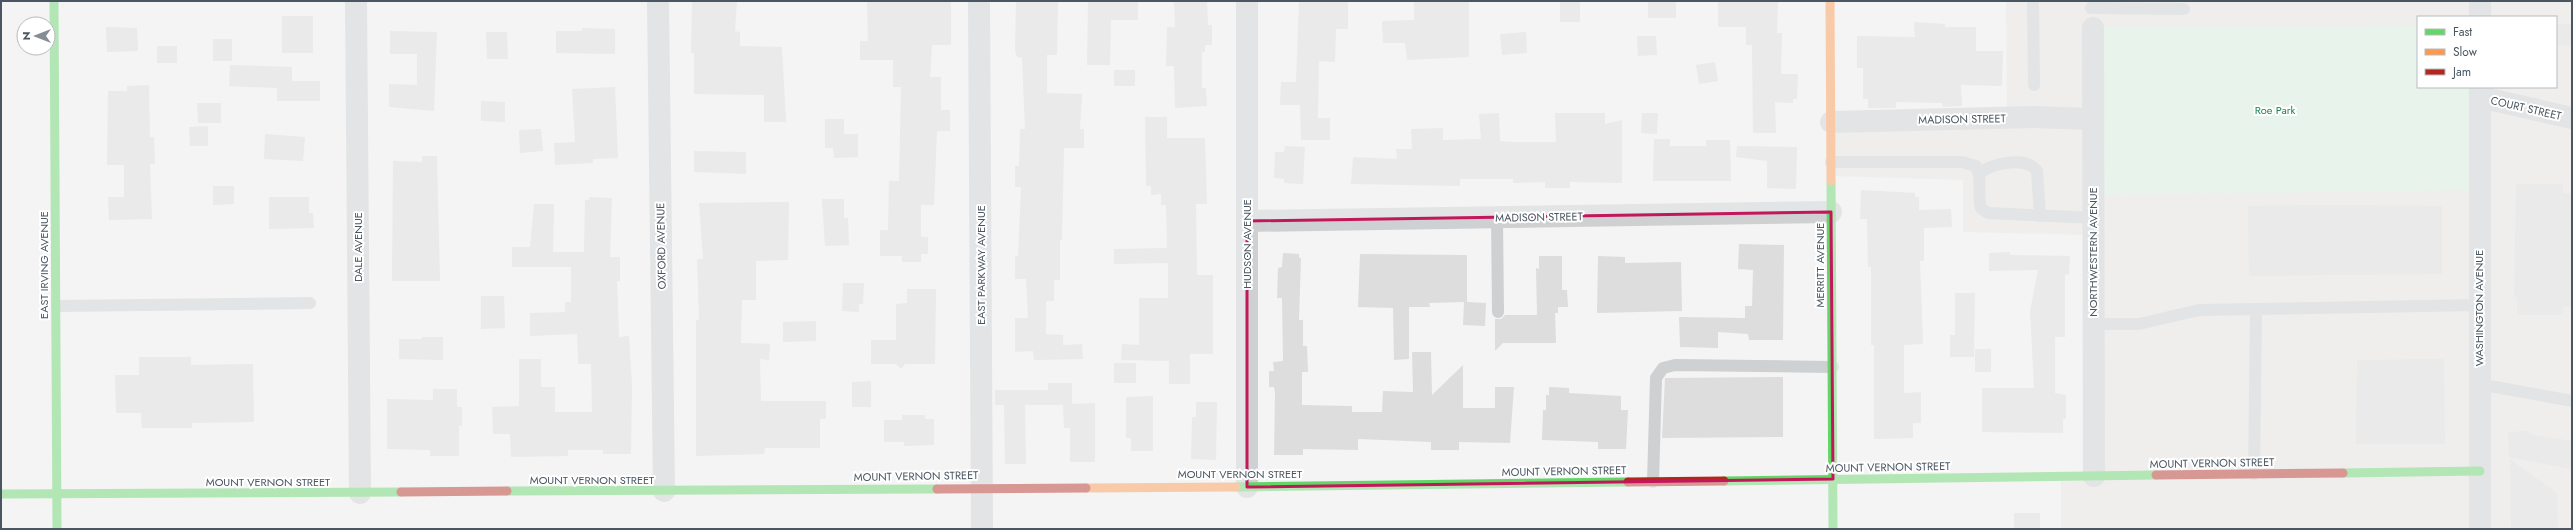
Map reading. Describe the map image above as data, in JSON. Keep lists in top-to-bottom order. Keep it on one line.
{"streets":{"street":["COURT STREET","MADISON STREET","HUDSON AVENUE","OXFORD AVENUE","DALE AVENUE","NORTHWESTERN AVENUE","EAST IRVING AVENUE","EAST PARKWAY AVENUE","MERRITT AVENUE","WASHINGTON AVENUE","MOUNT VERNON STREET"]},"crossings":[["COURT STREET","WASHINGTON AVENUE"],["MADISON STREET","HUDSON AVENUE"],["MADISON STREET","NORTHWESTERN AVENUE"],["MADISON STREET","MERRITT AVENUE"],["HUDSON AVENUE","MOUNT VERNON STREET"],["OXFORD AVENUE","MOUNT VERNON STREET"],["DALE AVENUE","MOUNT VERNON STREET"],["NORTHWESTERN AVENUE","MOUNT VERNON STREET"],["EAST IRVING AVENUE","MOUNT VERNON STREET"],["EAST PARKWAY AVENUE","MOUNT VERNON STREET"],["MERRITT AVENUE","MOUNT VERNON STREET"],["WASHINGTON AVENUE","MOUNT VERNON STREET"]],"parks":["Roe Park"],"legend":["Fast","Slow","Jam"],"north":"left"}
